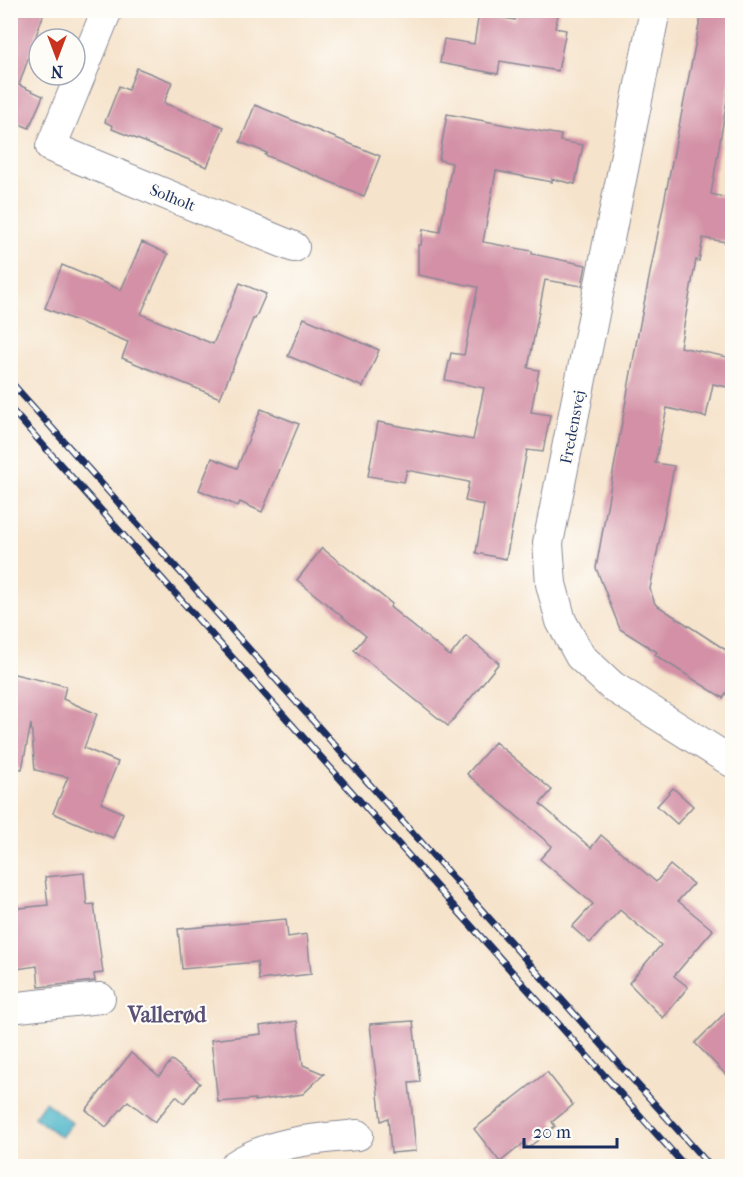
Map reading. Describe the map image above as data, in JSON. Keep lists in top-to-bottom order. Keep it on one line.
{"streets":{"street":["Solholt","Fredensvej"]},"districts":["Vallerød"],"scale_bar":"20 m","north":"bottom"}
